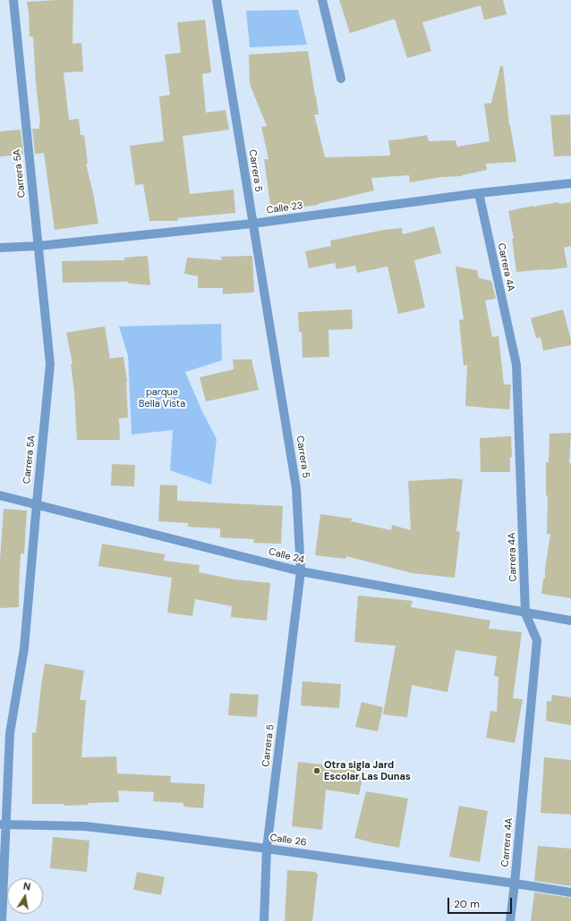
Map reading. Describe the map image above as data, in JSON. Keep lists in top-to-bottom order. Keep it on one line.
{"streets":{"street":["Carrera 5","Carrera 5A","Calle 23","Carrera 4A","Calle 24","Calle 26"]},"crossings":[["Carrera 5","Calle 23"],["Carrera 5","Calle 24"],["Carrera 5","Calle 26"],["Carrera 5A","Calle 23"],["Carrera 5A","Calle 24"],["Carrera 5A","Calle 26"],["Calle 23","Carrera 4A"],["Carrera 4A","Calle 24"],["Carrera 4A","Calle 26"]],"parks":["parque Bella Vista"],"places":["Otra sigla Jard Escolar Las Dunas"],"scale_bar":"20 m","north":"top"}
